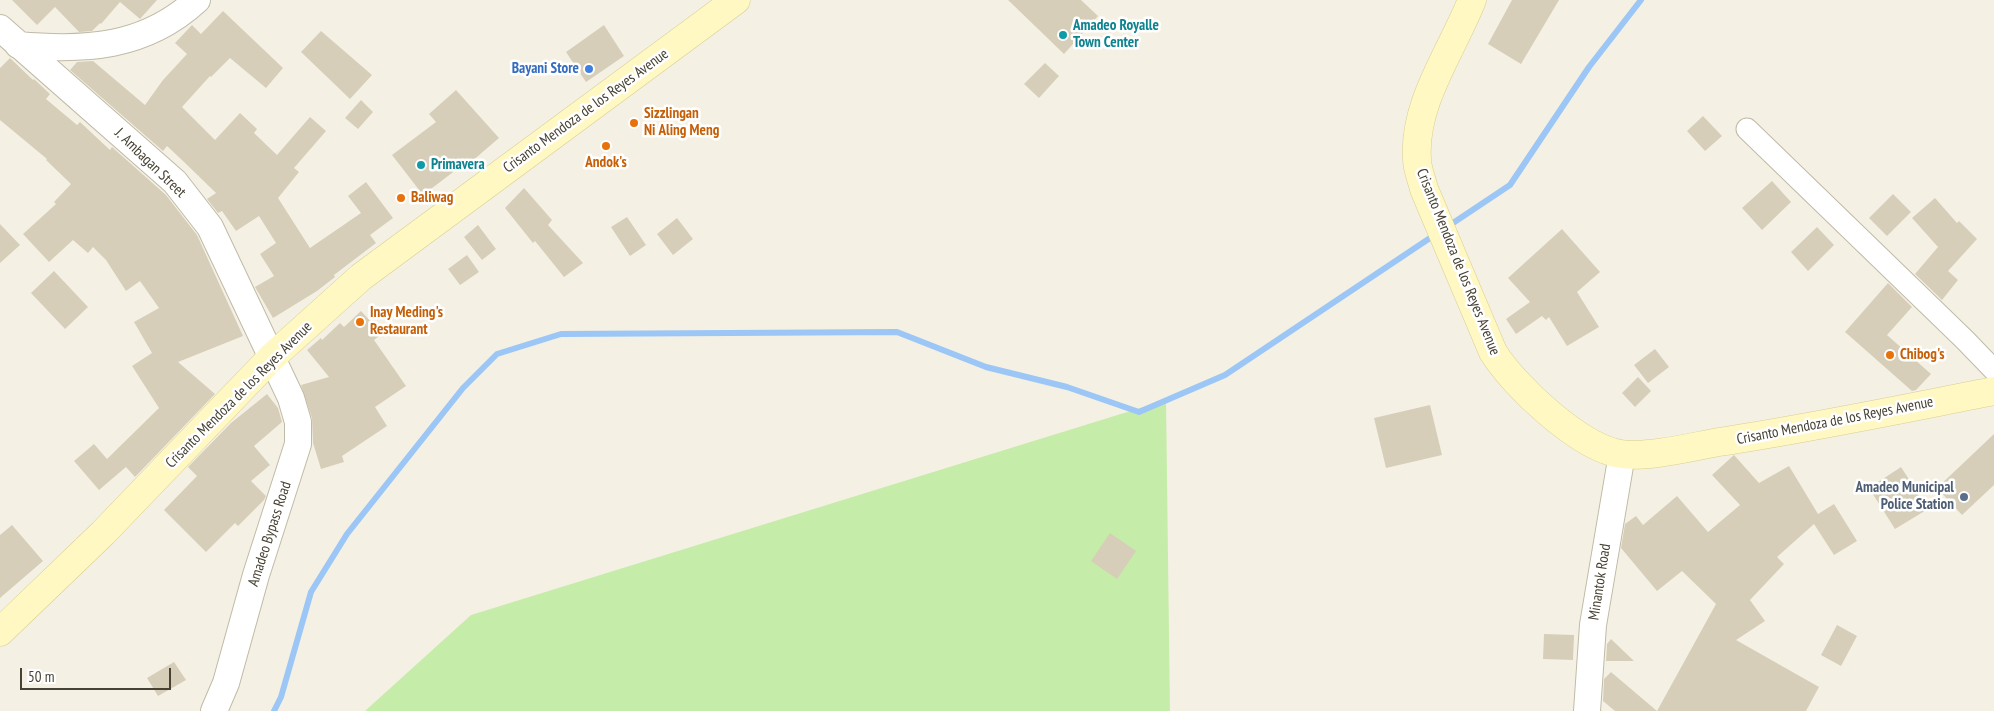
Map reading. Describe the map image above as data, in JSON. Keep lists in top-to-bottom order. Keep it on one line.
{"streets":{"main road":["Crisanto Mendoza de los Reyes Avenue"],"street":["J. Ambagan Street","Amadeo Bypass Road","Minantok Road"]},"crossings":[["Crisanto Mendoza de los Reyes Avenue","J. Ambagan Street"],["Crisanto Mendoza de los Reyes Avenue","Amadeo Bypass Road"],["Crisanto Mendoza de los Reyes Avenue","Minantok Road"],["J. Ambagan Street","Amadeo Bypass Road"]],"places":["Amadeo Royalle Town Center","Bayani Store","Sizzlingan Ni Aling Meng","Andok's","Primavera","Baliwag","Inay Meding's Restaurant","Chibog's","Amadeo Municipal Police Station"],"scale_bar":"50 m"}
